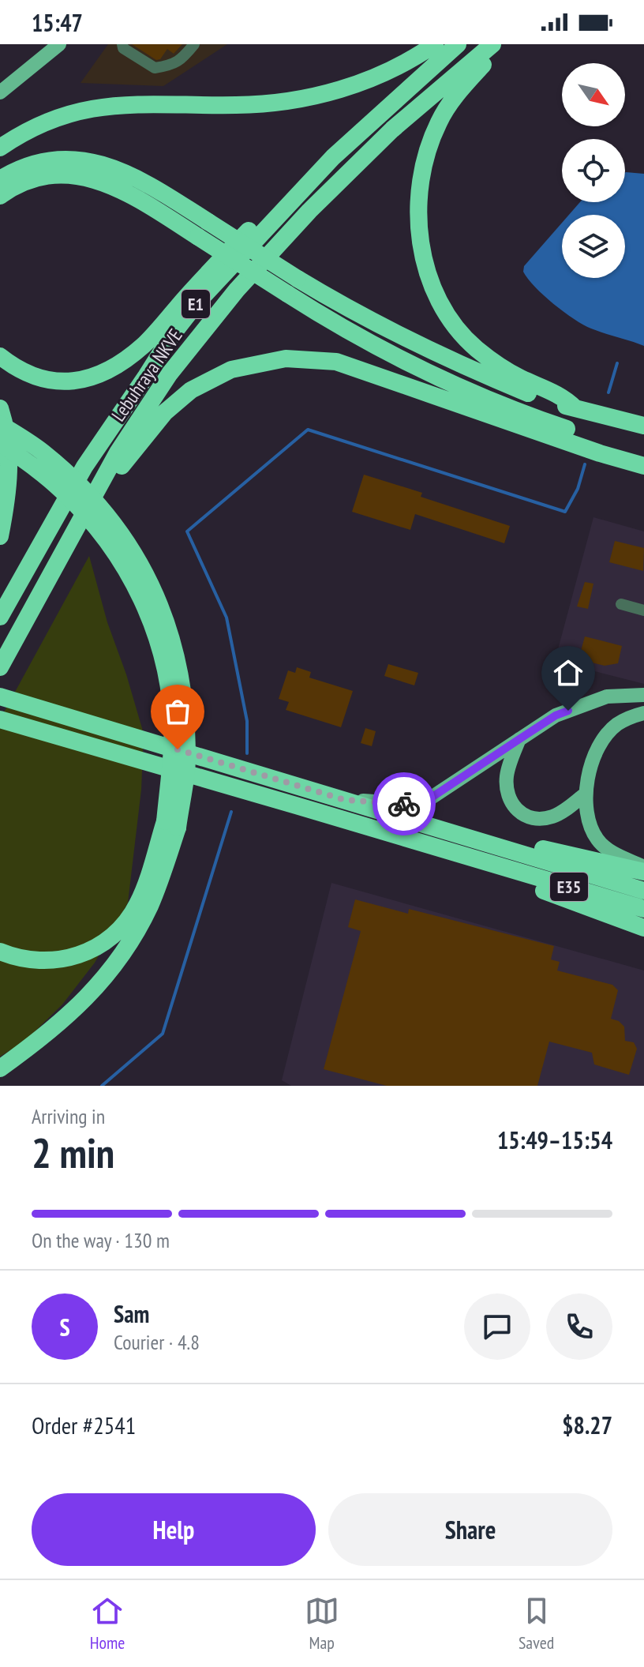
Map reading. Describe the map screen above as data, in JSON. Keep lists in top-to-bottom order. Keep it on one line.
{"streets":{"highway":["E1","Lebuhraya NKVE","E35"]},"north":"bottom right","page":{"status":"15:47","heading":["2 min","Arriving in","15:49–15:54"],"panel":["Sam","Courier · 4.8","Order #2541","$8.27"],"bar":"On the way · 130 m","round":"S","buttons":["Help","Share"],"tabs":["Home","Map","Saved"]}}
